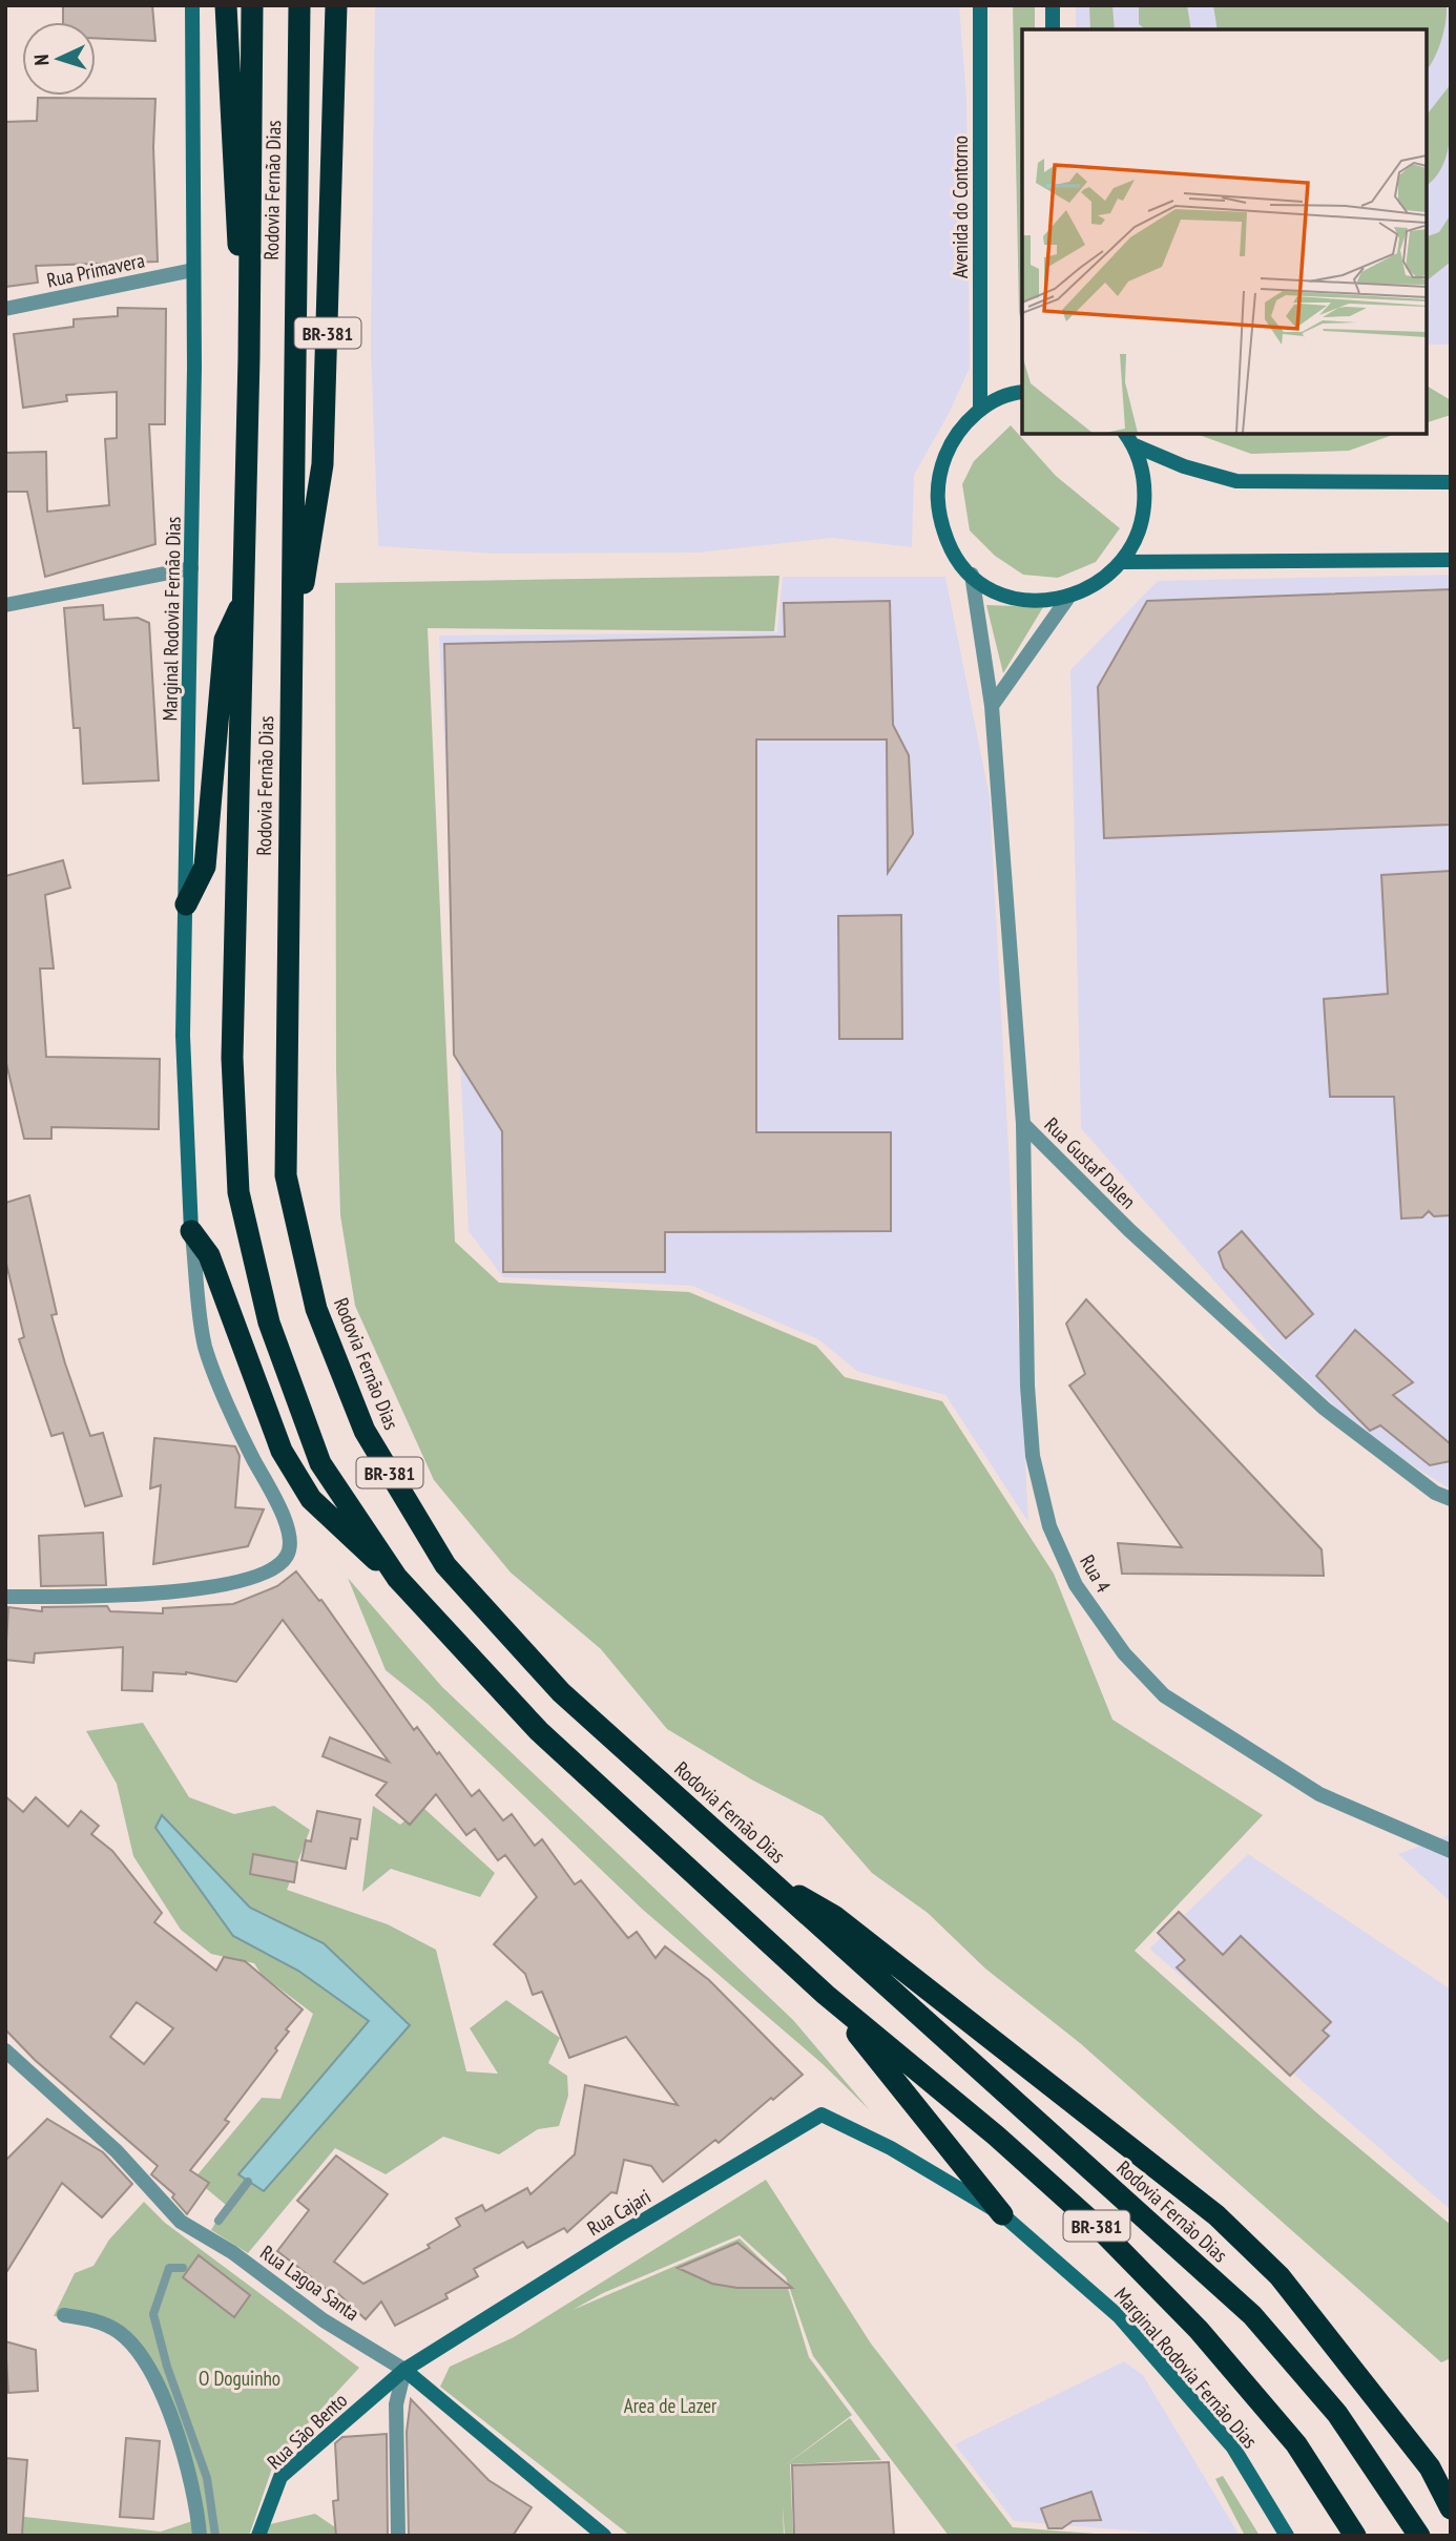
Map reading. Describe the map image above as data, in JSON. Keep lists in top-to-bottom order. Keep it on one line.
{"streets":{"highway":["Rodovia Fernão Dias","BR-381"],"main road":["Avenida do Contorno","Marginal Rodovia Fernão Dias","Rua Cajari","Rua Lagoa Santa","Rua São Bento"],"street":["Rua Primavera","Rua Gustaf Dalen","Rua 4"]},"crossings":[["Rodovia Fernão Dias","BR-381"],["Rua Primavera","Marginal Rodovia Fernão Dias"],["BR-381","Marginal Rodovia Fernão Dias"],["BR-381","Rua Cajari"],["Marginal Rodovia Fernão Dias","Rua Cajari"],["Rua Gustaf Dalen","Rua 4"],["Rua Cajari","Rua Lagoa Santa"],["Rua Cajari","Rua São Bento"],["Rua Lagoa Santa","Rua São Bento"]],"parks":["O Doguinho","Area de Lazer"],"north":"left"}
